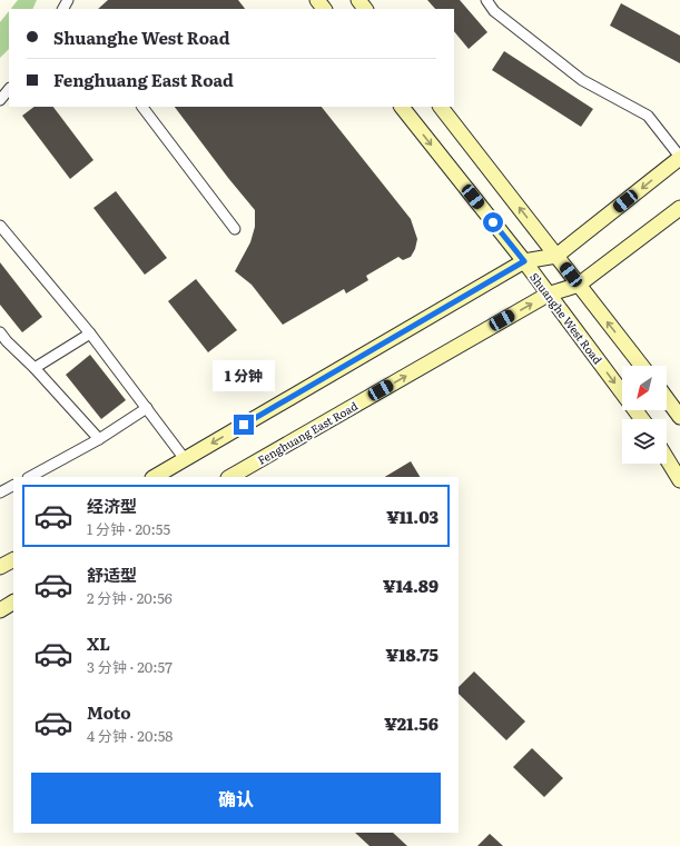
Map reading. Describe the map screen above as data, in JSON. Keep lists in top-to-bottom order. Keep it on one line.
{"streets":{"street":["Shuanghe West Road","Fenghuang East Road"]},"crossings":[["Shuanghe West Road","Fenghuang East Road"]],"north":"bottom left","page":{"banner":["Shuanghe West Road","Fenghuang East Road"],"bubble":"1 分钟","list":[{"name":"经济型","note":"1 分钟 · 20:55","value":"¥11.03"},{"name":"舒适型","note":"2 分钟 · 20:56","value":"¥14.89"},{"name":"XL","note":"3 分钟 · 20:57","value":"¥18.75"},{"name":"Moto","note":"4 分钟 · 20:58","value":"¥21.56"}],"buttons":"确认"}}
